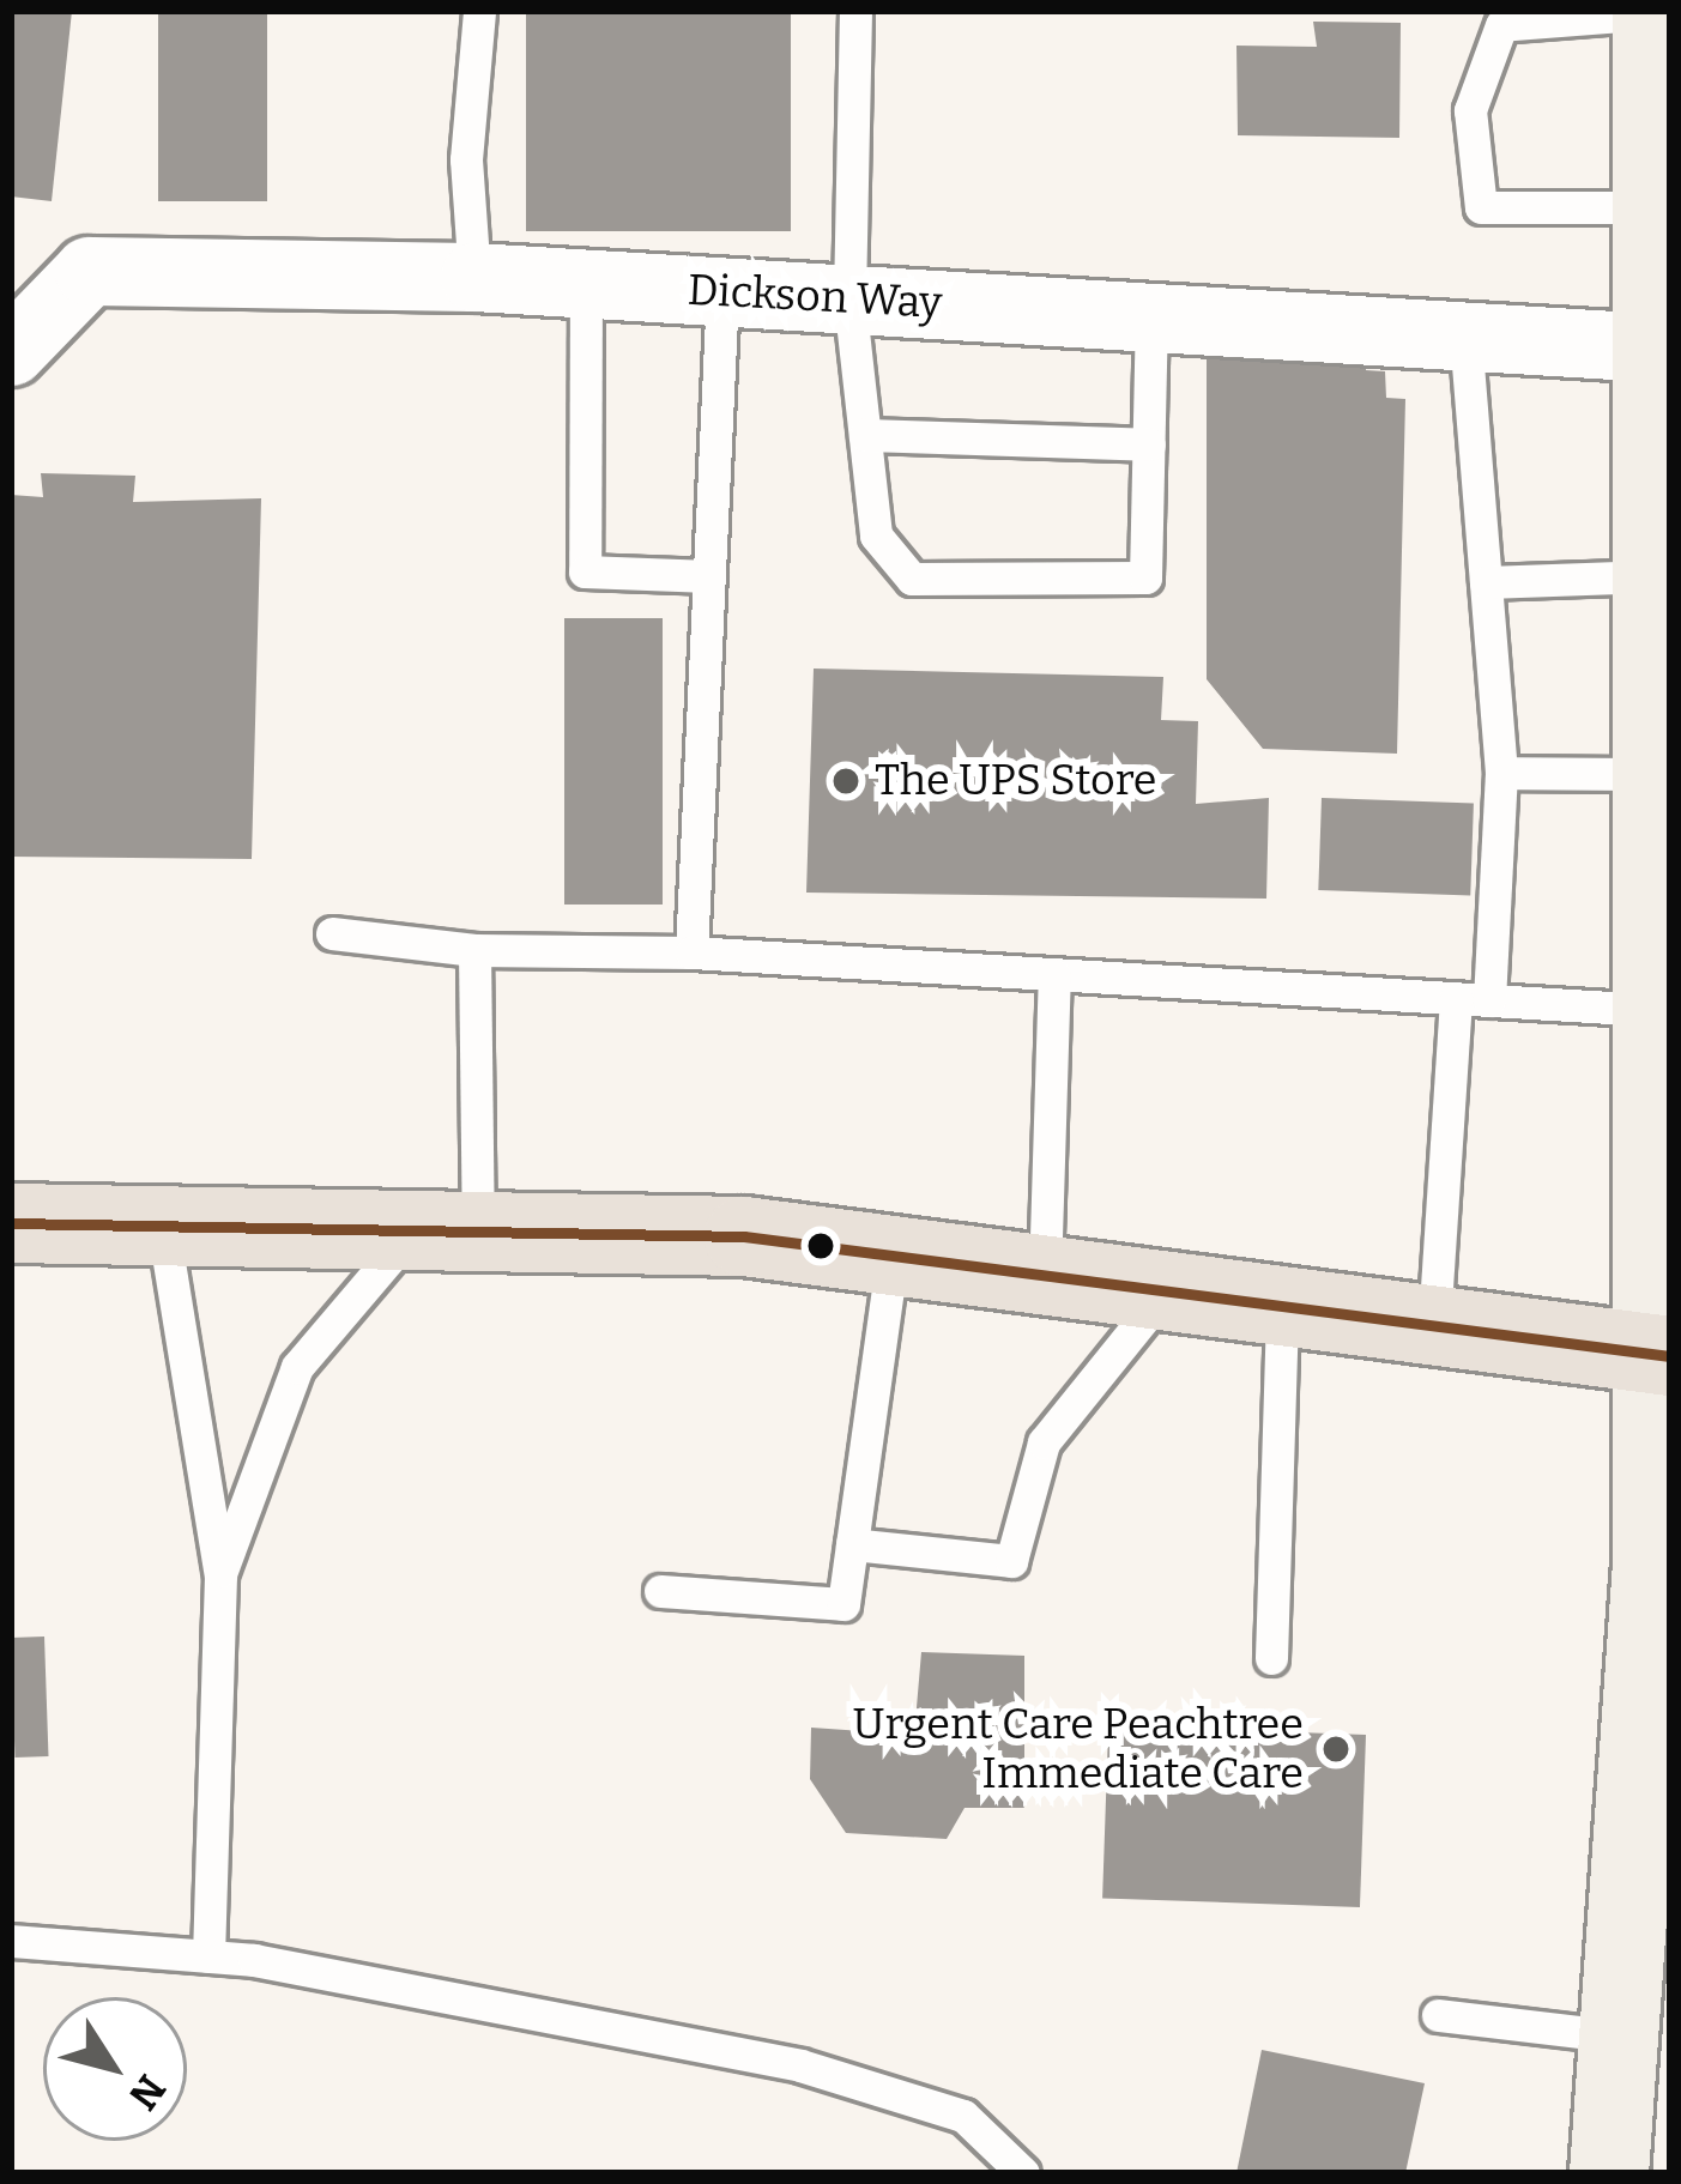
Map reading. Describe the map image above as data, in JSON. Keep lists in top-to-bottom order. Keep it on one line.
{"streets":{"street":["Dickson Way"]},"places":["The UPS Store","Urgent Care Peachtree Immediate Care"],"north":"bottom right"}
